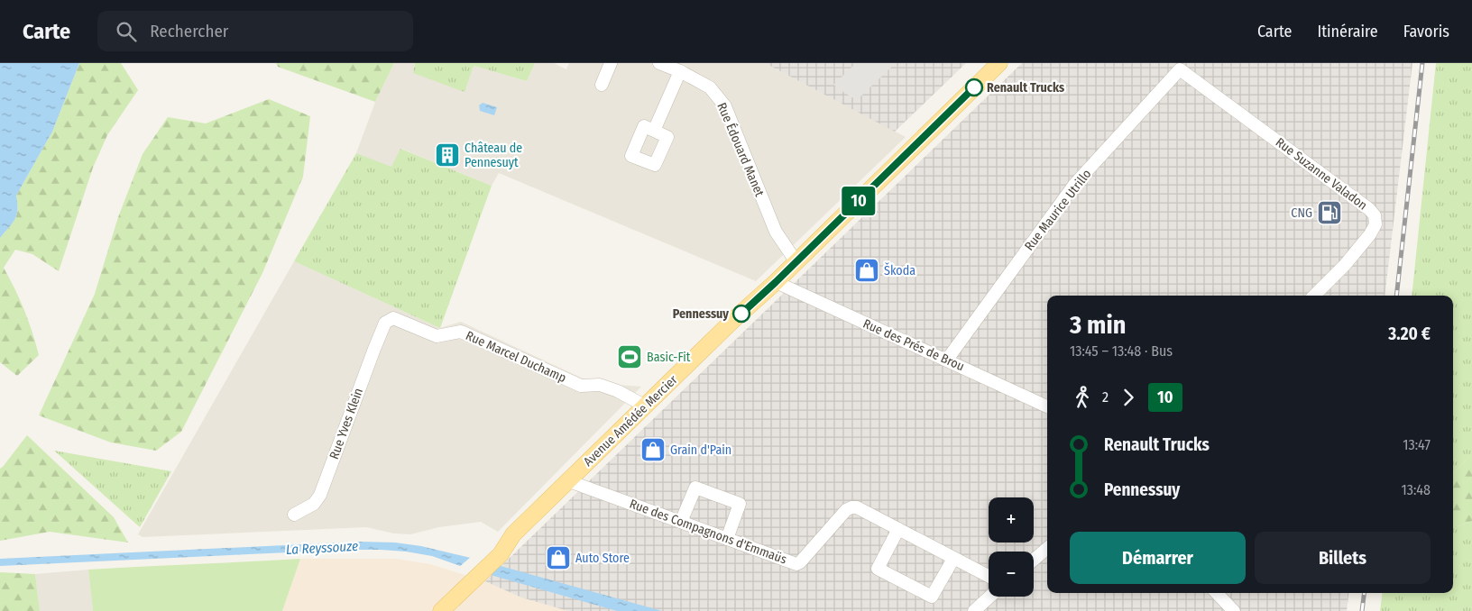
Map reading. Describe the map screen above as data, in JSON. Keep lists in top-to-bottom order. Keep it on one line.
{"streets":{"main road":["Avenue Amédée Mercier"],"street":["Rue Édouard Manet","Rue Suzanne Valadon","Rue Maurice Utrillo","Rue des Prés de Brou","Rue Marcel Duchamp","Rue Yves Klein","Rue des Compagnons d'Emmaüs"]},"crossings":[["Rue Édouard Manet","Avenue Amédée Mercier"],["Rue Suzanne Valadon","Rue Maurice Utrillo"],["Rue Maurice Utrillo","Rue des Prés de Brou"],["Rue des Prés de Brou","Avenue Amédée Mercier"],["Rue Marcel Duchamp","Avenue Amédée Mercier"],["Rue Marcel Duchamp","Rue Yves Klein"],["Avenue Amédée Mercier","Rue des Compagnons d'Emmaüs"]],"water":["La Reyssouze"],"places":{"other":["Renault Trucks","Pennessuy"],"building":["Château de Pennesuyt"],"fuel station":["CNG"],"shop":["Škoda","Grain d'Pain","Auto Store"],"sports":["Basic-Fit"]},"lines":["bus line 10"],"page":{"header":"Carte","search":"Rechercher","nav":["Carte","Itinéraire","Favoris"],"on_map":"10","heading":["3 min","13:45 – 13:48 · Bus","3.20 €"],"legs":["2","10"],"list":[{"name":"Renault Trucks","value":"13:47"},{"name":"Pennessuy","value":"13:48"}],"map_buttons":["+","−"],"buttons":["Démarrer","Billets"]}}
